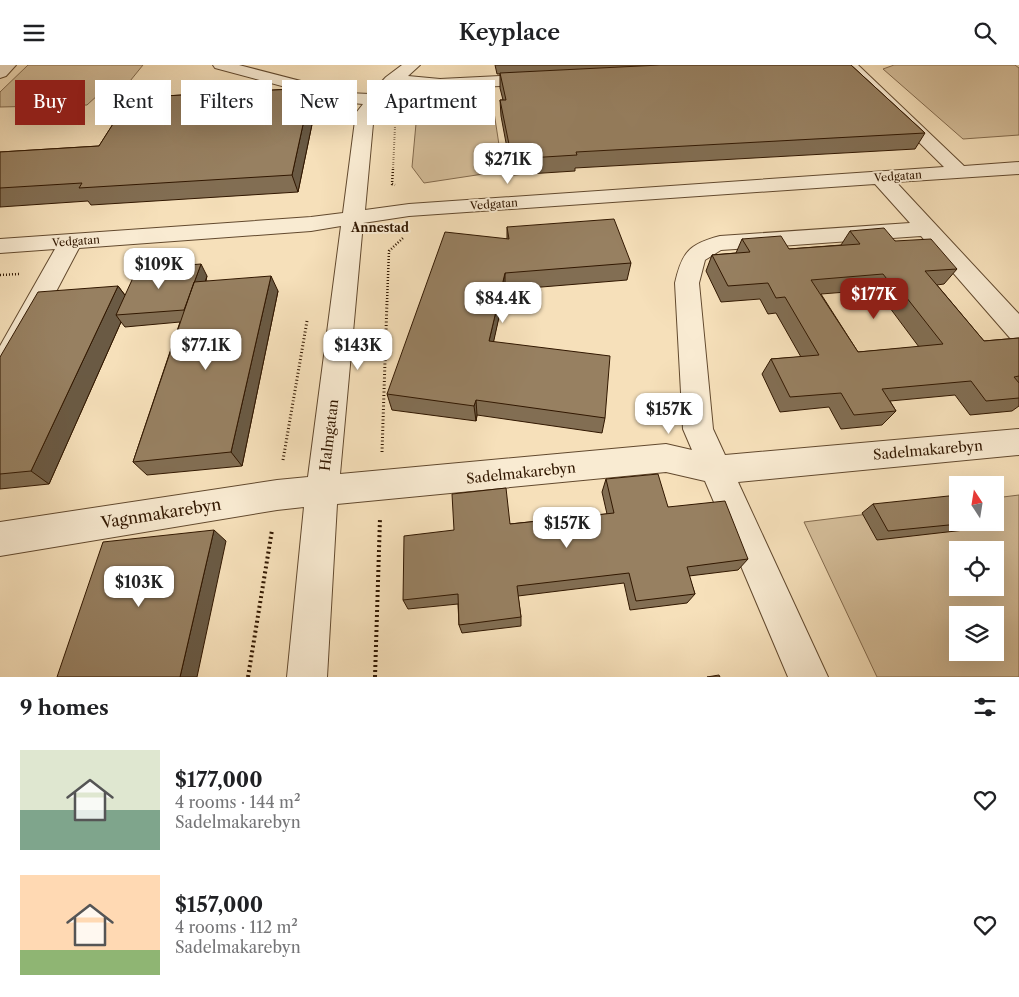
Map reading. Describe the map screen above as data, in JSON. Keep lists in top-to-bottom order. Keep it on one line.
{"streets":{"street":["Vedgatan","Halmgatan","Sadelmakarebyn","Vagnmakarebyn"]},"crossings":[["Vedgatan","Halmgatan"],["Halmgatan","Sadelmakarebyn"],["Halmgatan","Vagnmakarebyn"],["Sadelmakarebyn","Vagnmakarebyn"]],"districts":["Annestad"],"north":"top","page":{"header":"Keyplace","chip":["Buy","Rent","Filters","New","Apartment"],"price":["$271K","$109K","$177K","$84.4K","$77.1K","$143K","$157K","$157K","$103K"],"heading":"9 homes","list":[{"name":"$177,000","note":"4 rooms · 144 m² · Sadelmakarebyn"},{"name":"$157,000","note":"4 rooms · 112 m² · Sadelmakarebyn"}]}}
